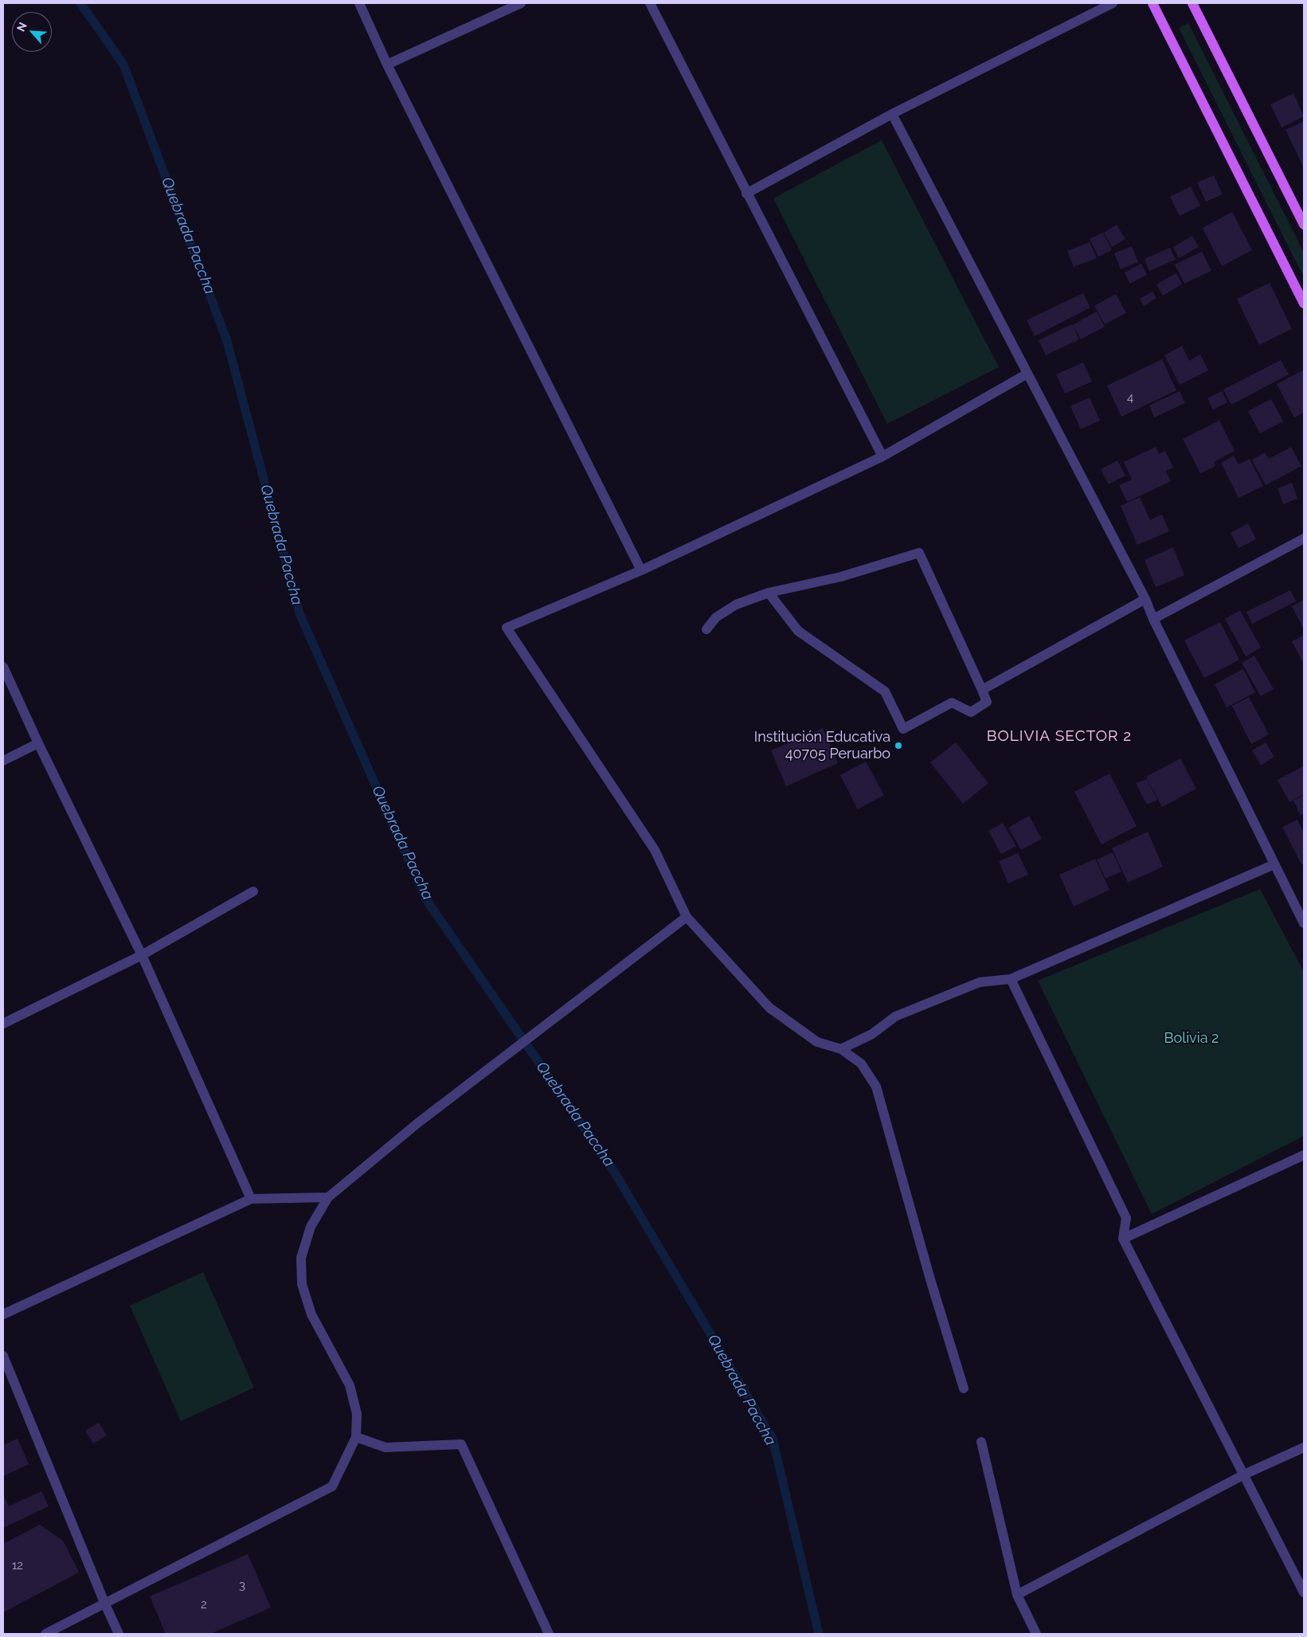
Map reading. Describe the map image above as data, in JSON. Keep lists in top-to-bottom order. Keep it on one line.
{"districts":["BOLIVIA SECTOR 2"],"water":["Quebrada Paccha"],"parks":["Bolivia 2"],"places":["Institución Educativa 40705 Peruarbo"],"house_numbers":["4","12","3","2"],"north":"top left"}
